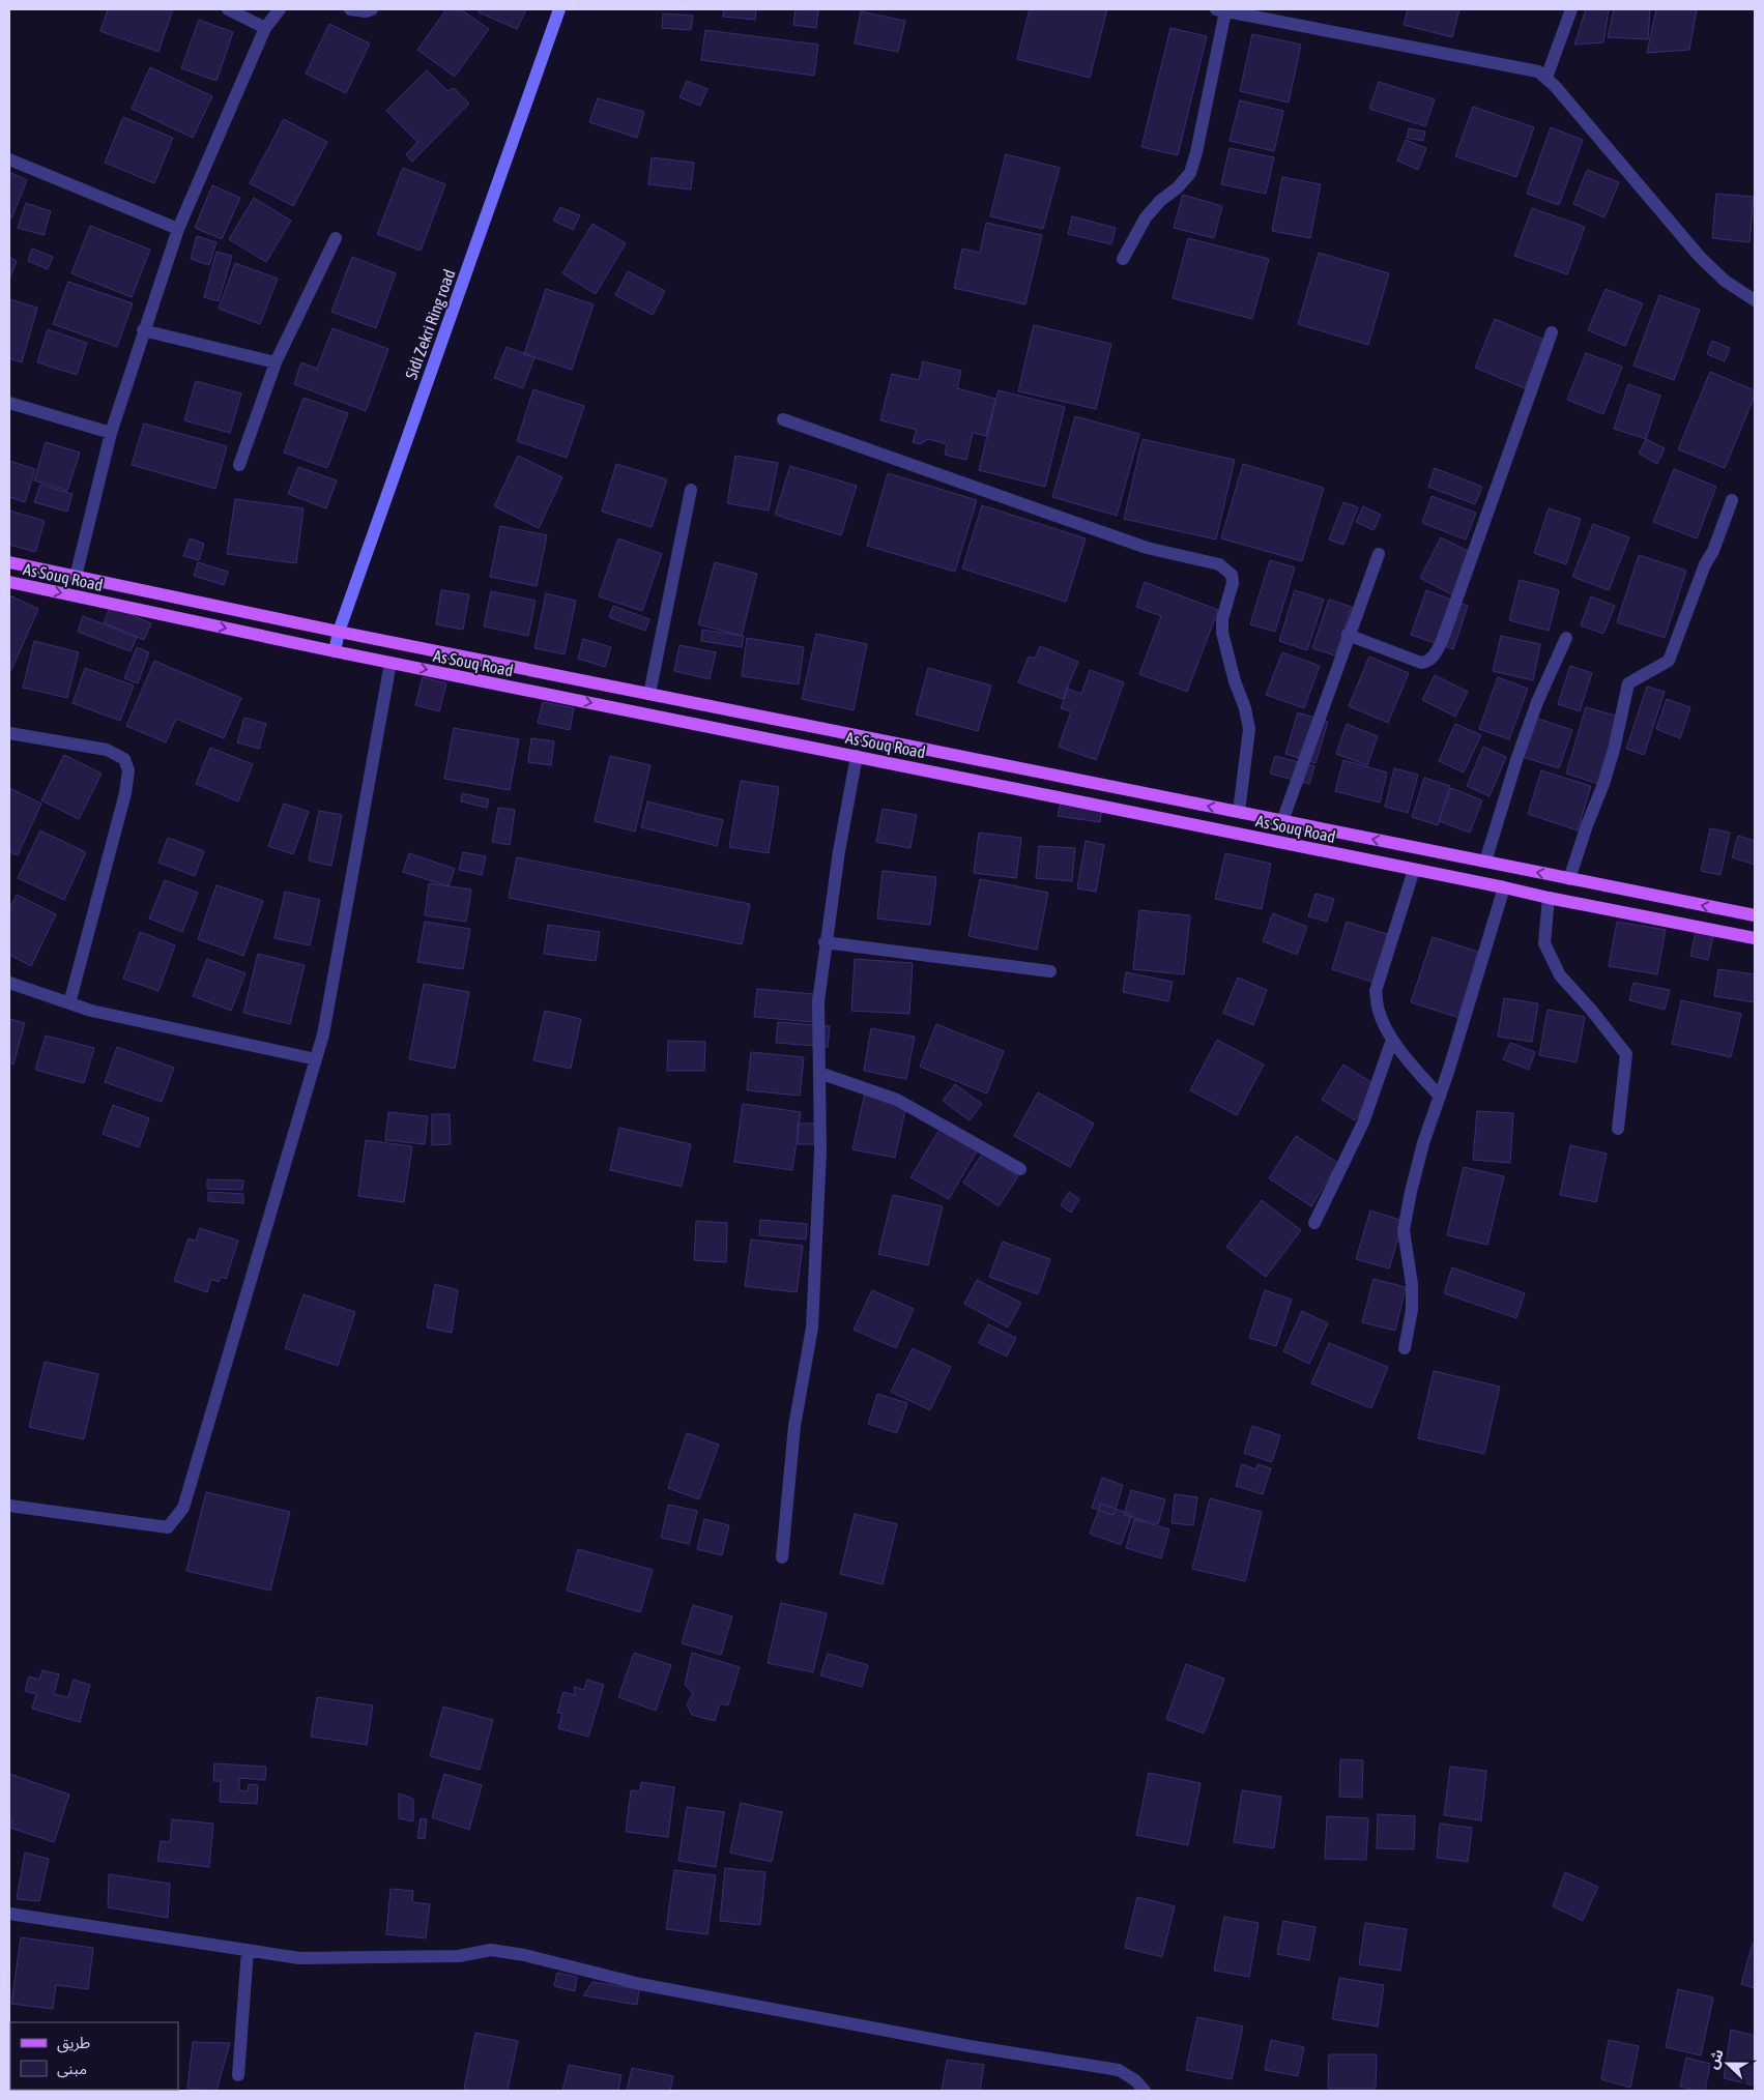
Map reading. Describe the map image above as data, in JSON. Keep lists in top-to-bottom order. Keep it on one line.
{"streets":{"main road":["As Souq Road"],"street":["Sidi Zekri Ring road"]},"crossings":[["Sidi Zekri Ring road","As Souq Road"]],"legend":["طريق","مبنى"],"north":"left"}
